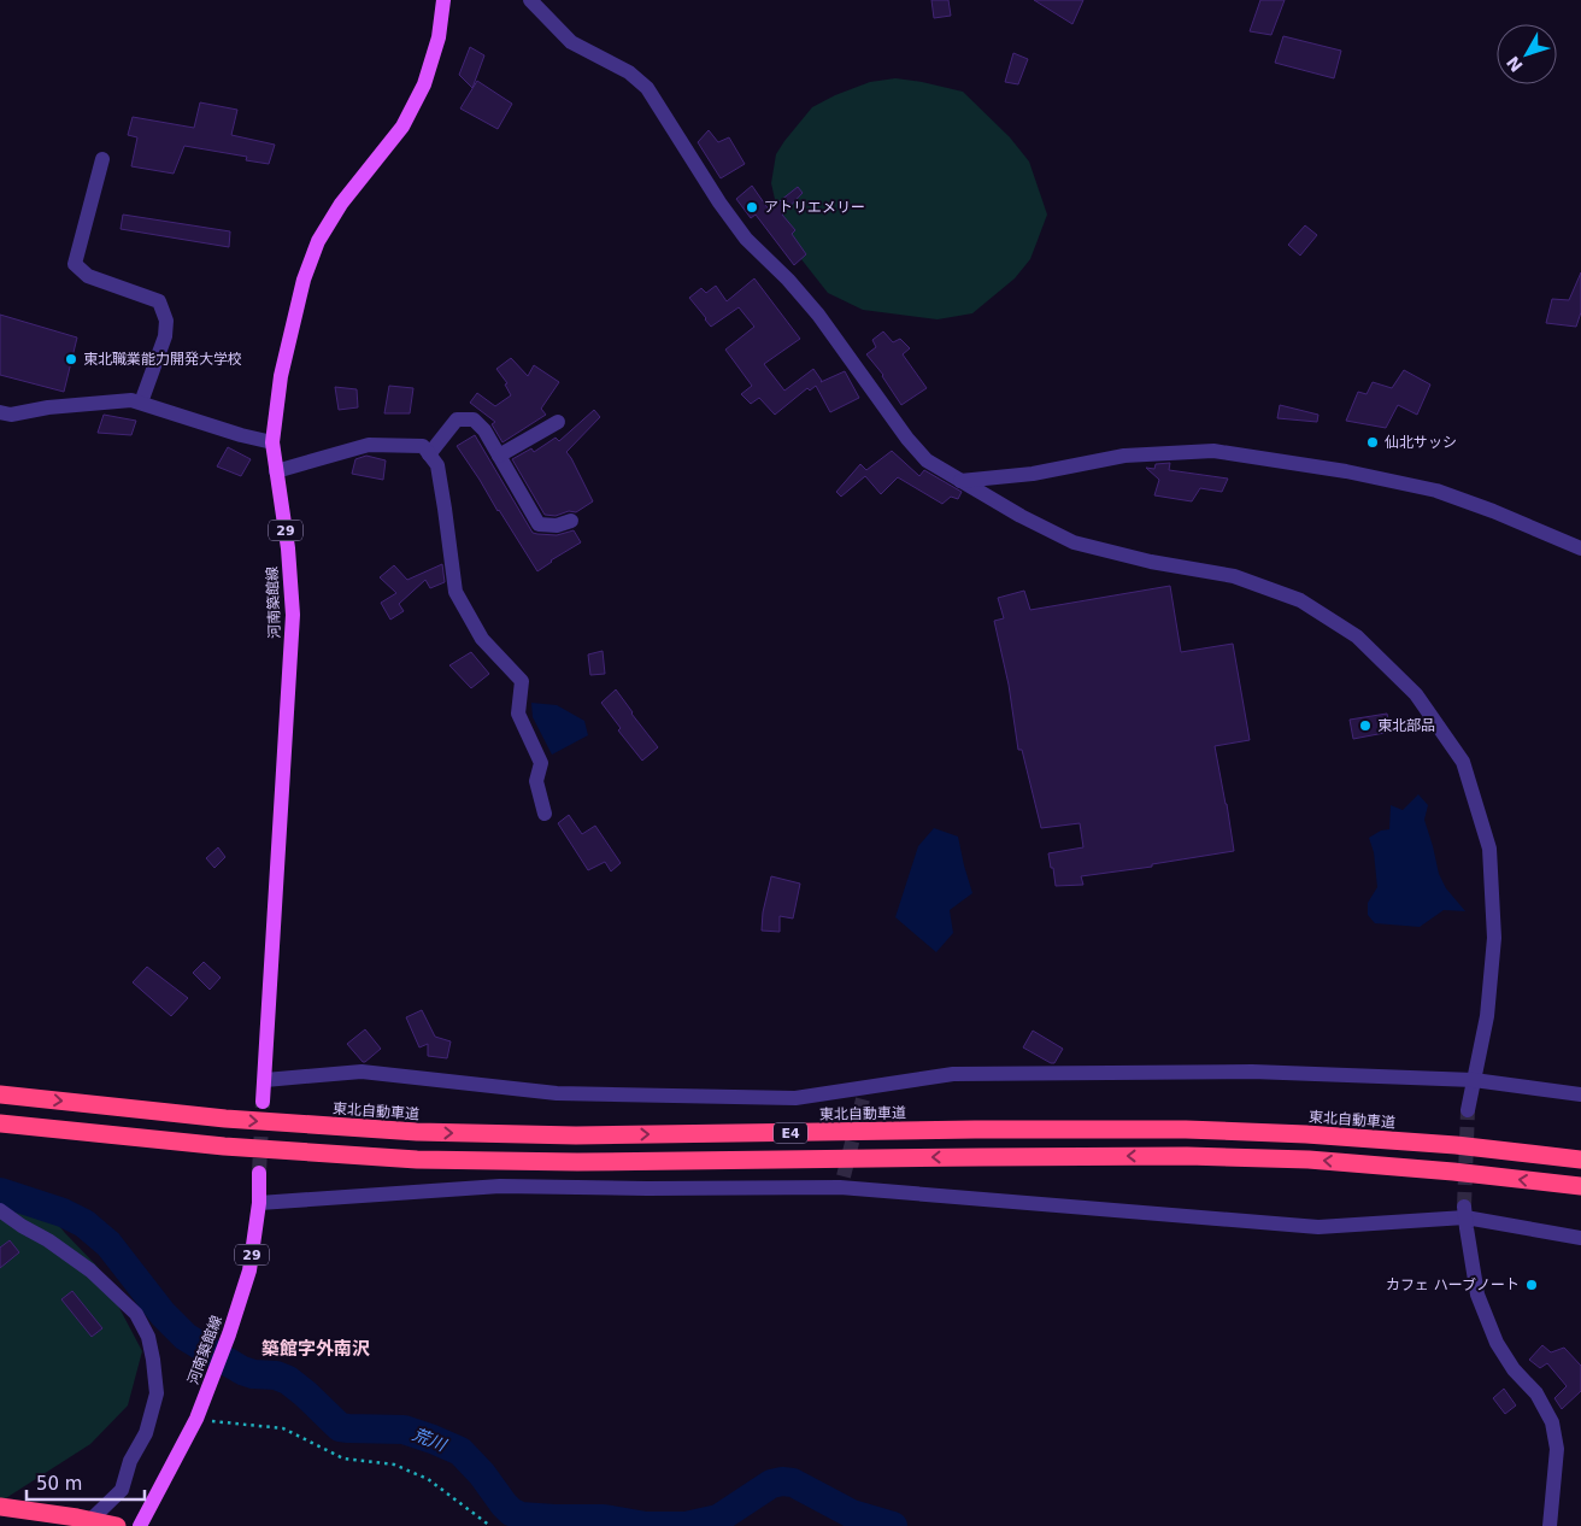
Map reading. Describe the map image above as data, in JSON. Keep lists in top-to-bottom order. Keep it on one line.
{"streets":{"highway":["東北自動車道","E4"],"main road":["29","河南築館線"]},"districts":["築館字外南沢"],"water":["荒川"],"places":["アトリエメリー","東北職業能力開発大学校","仙北サッシ","東北部品","カフェ ハーブノート"],"scale_bar":"50 m","north":"bottom left"}
